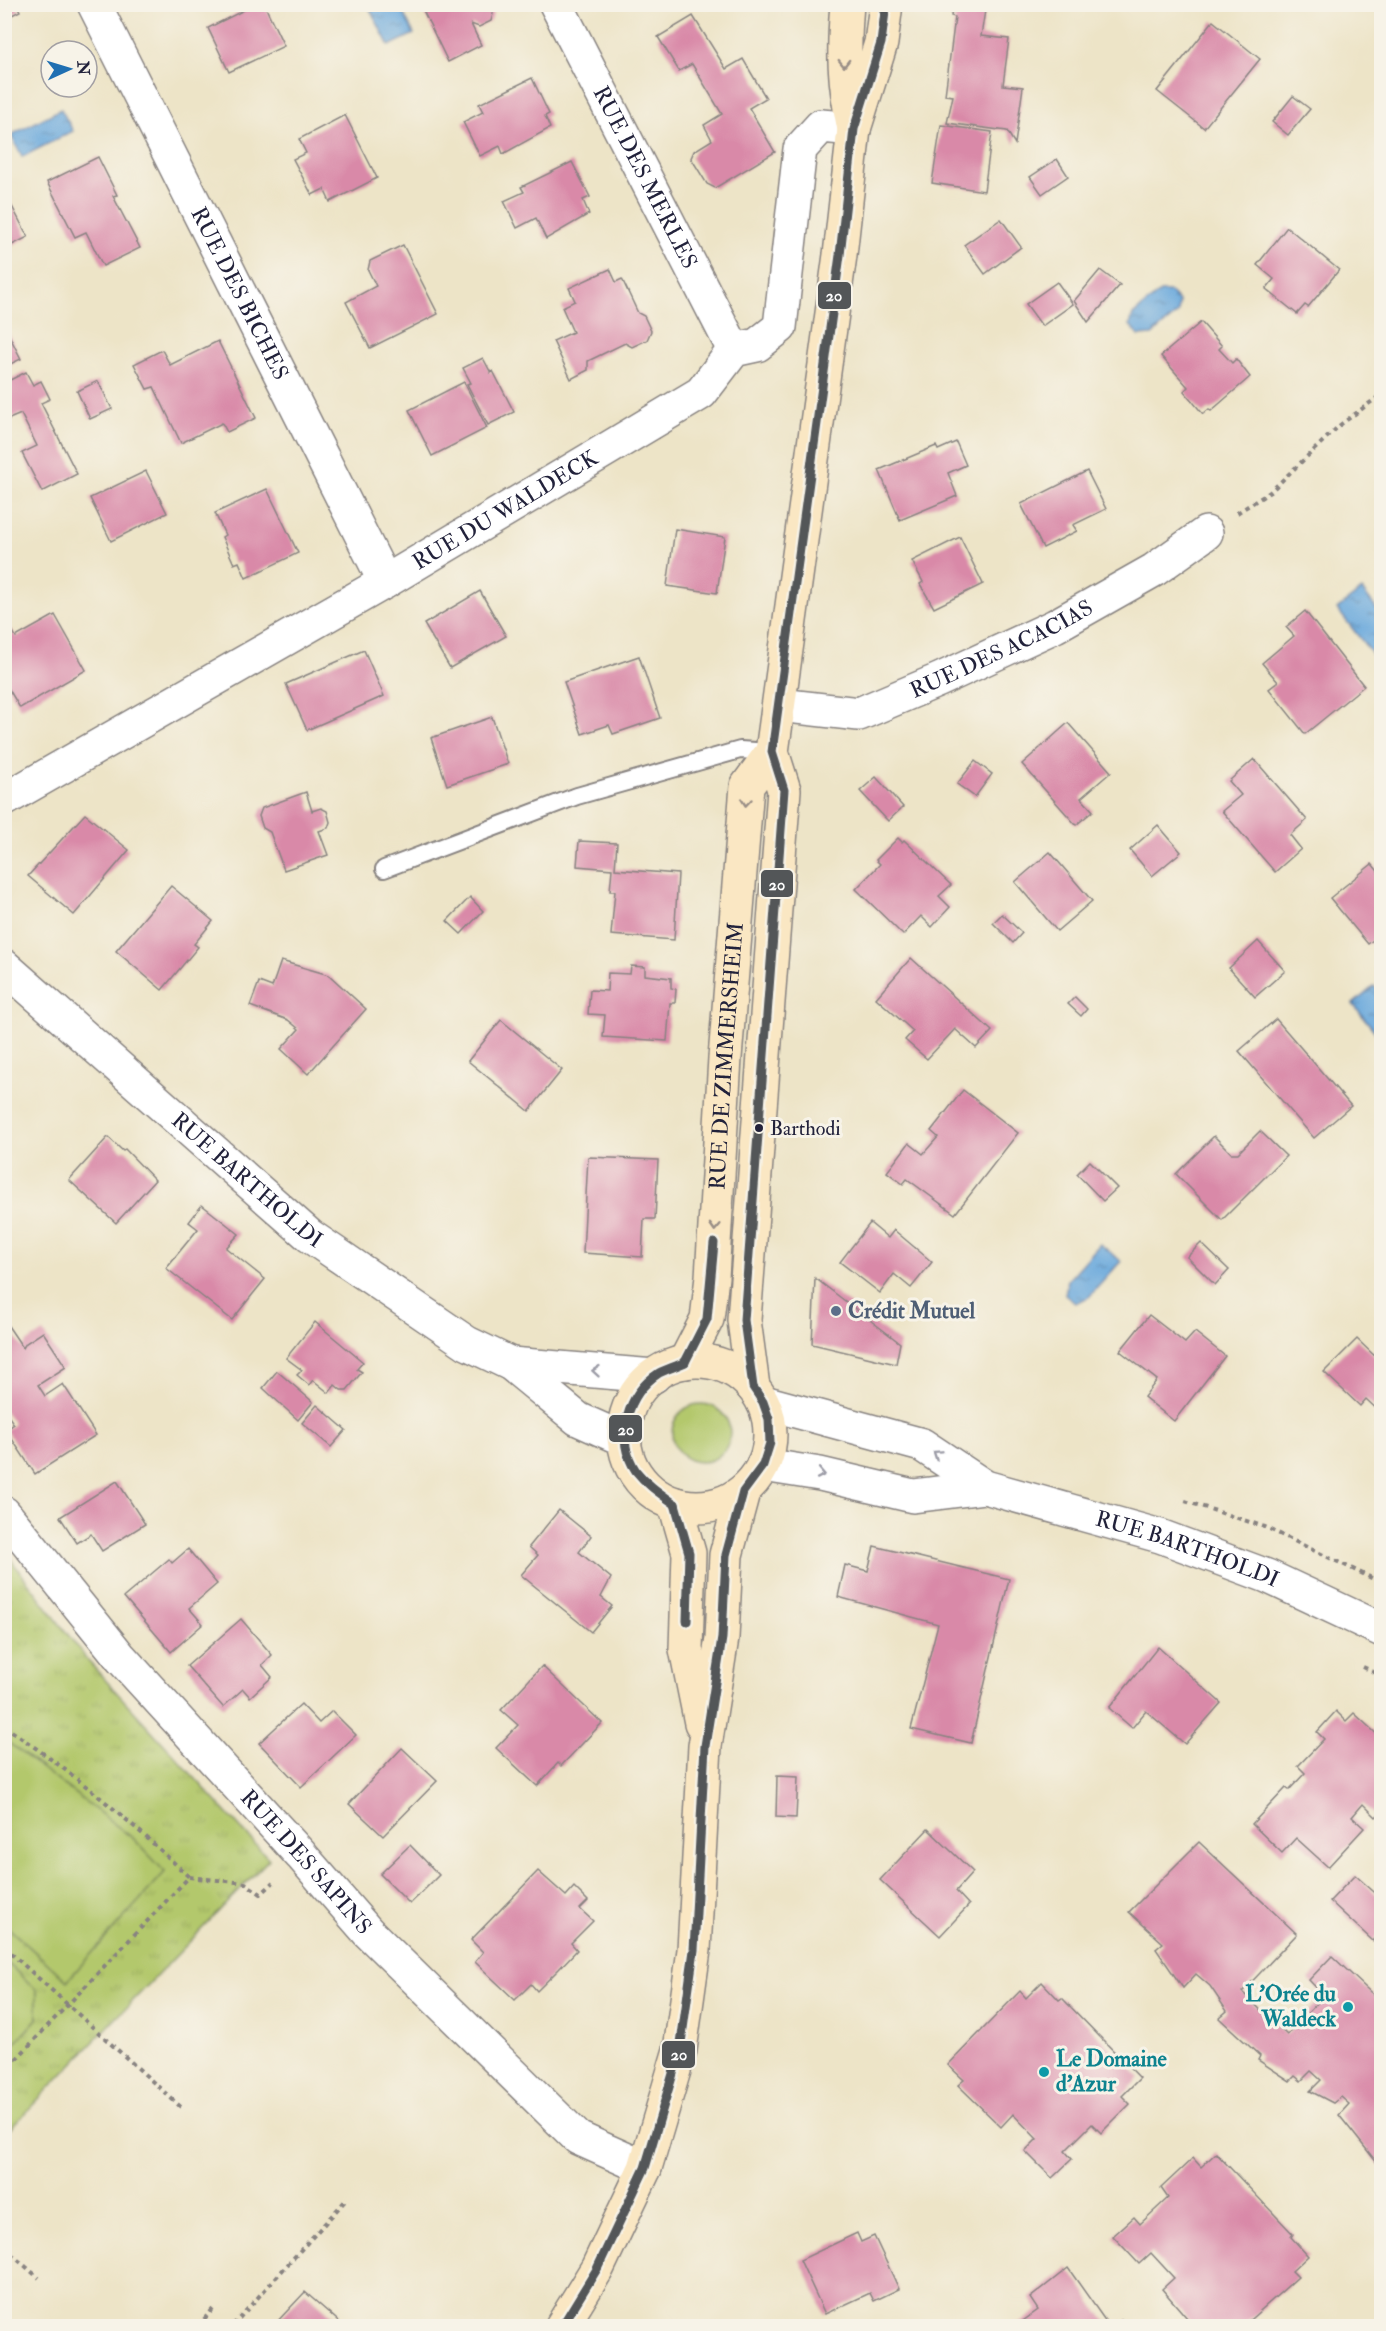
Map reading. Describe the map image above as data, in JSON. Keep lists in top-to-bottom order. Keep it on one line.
{"streets":{"main road":["RUE DE ZIMMERSHEIM"],"street":["RUE DES MERLES","RUE DES BICHES","RUE DU WALDECK","RUE DES ACACIAS","RUE BARTHOLDI","RUE DES SAPINS"]},"crossings":[["RUE DES MERLES","RUE DU WALDECK"],["RUE DES BICHES","RUE DU WALDECK"],["RUE DES ACACIAS","RUE DE ZIMMERSHEIM"],["RUE DE ZIMMERSHEIM","RUE BARTHOLDI"]],"places":["Barthodi","Crédit Mutuel","L'Orée du Waldeck","Le Domaine d'Azur"],"lines":["transit line 20"],"north":"right"}
